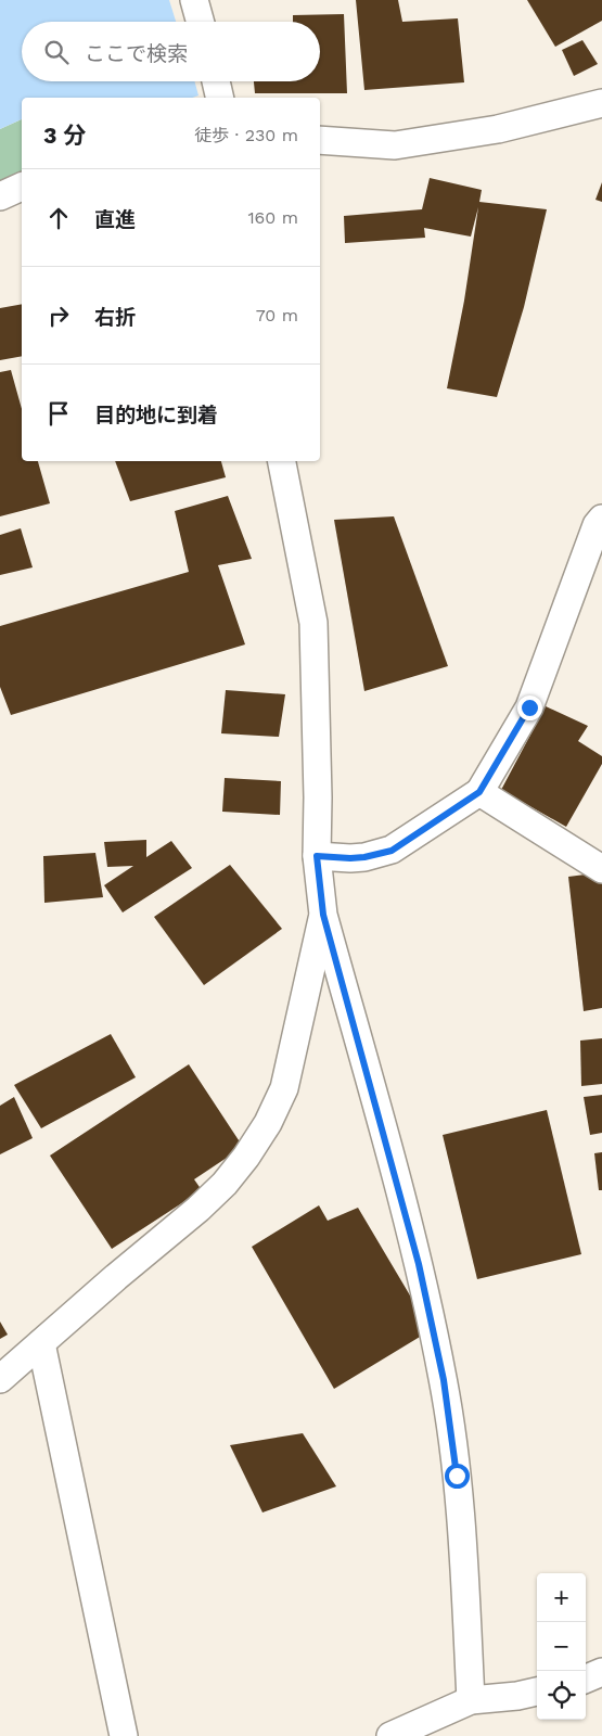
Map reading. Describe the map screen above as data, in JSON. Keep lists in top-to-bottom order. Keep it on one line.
{"page":{"search":"ここで検索","heading":["3 分","徒歩 · 230 m"],"list":[["直進","160 m"],["右折","70 m"],"目的地に到着"],"map_buttons":["+","−"]}}
